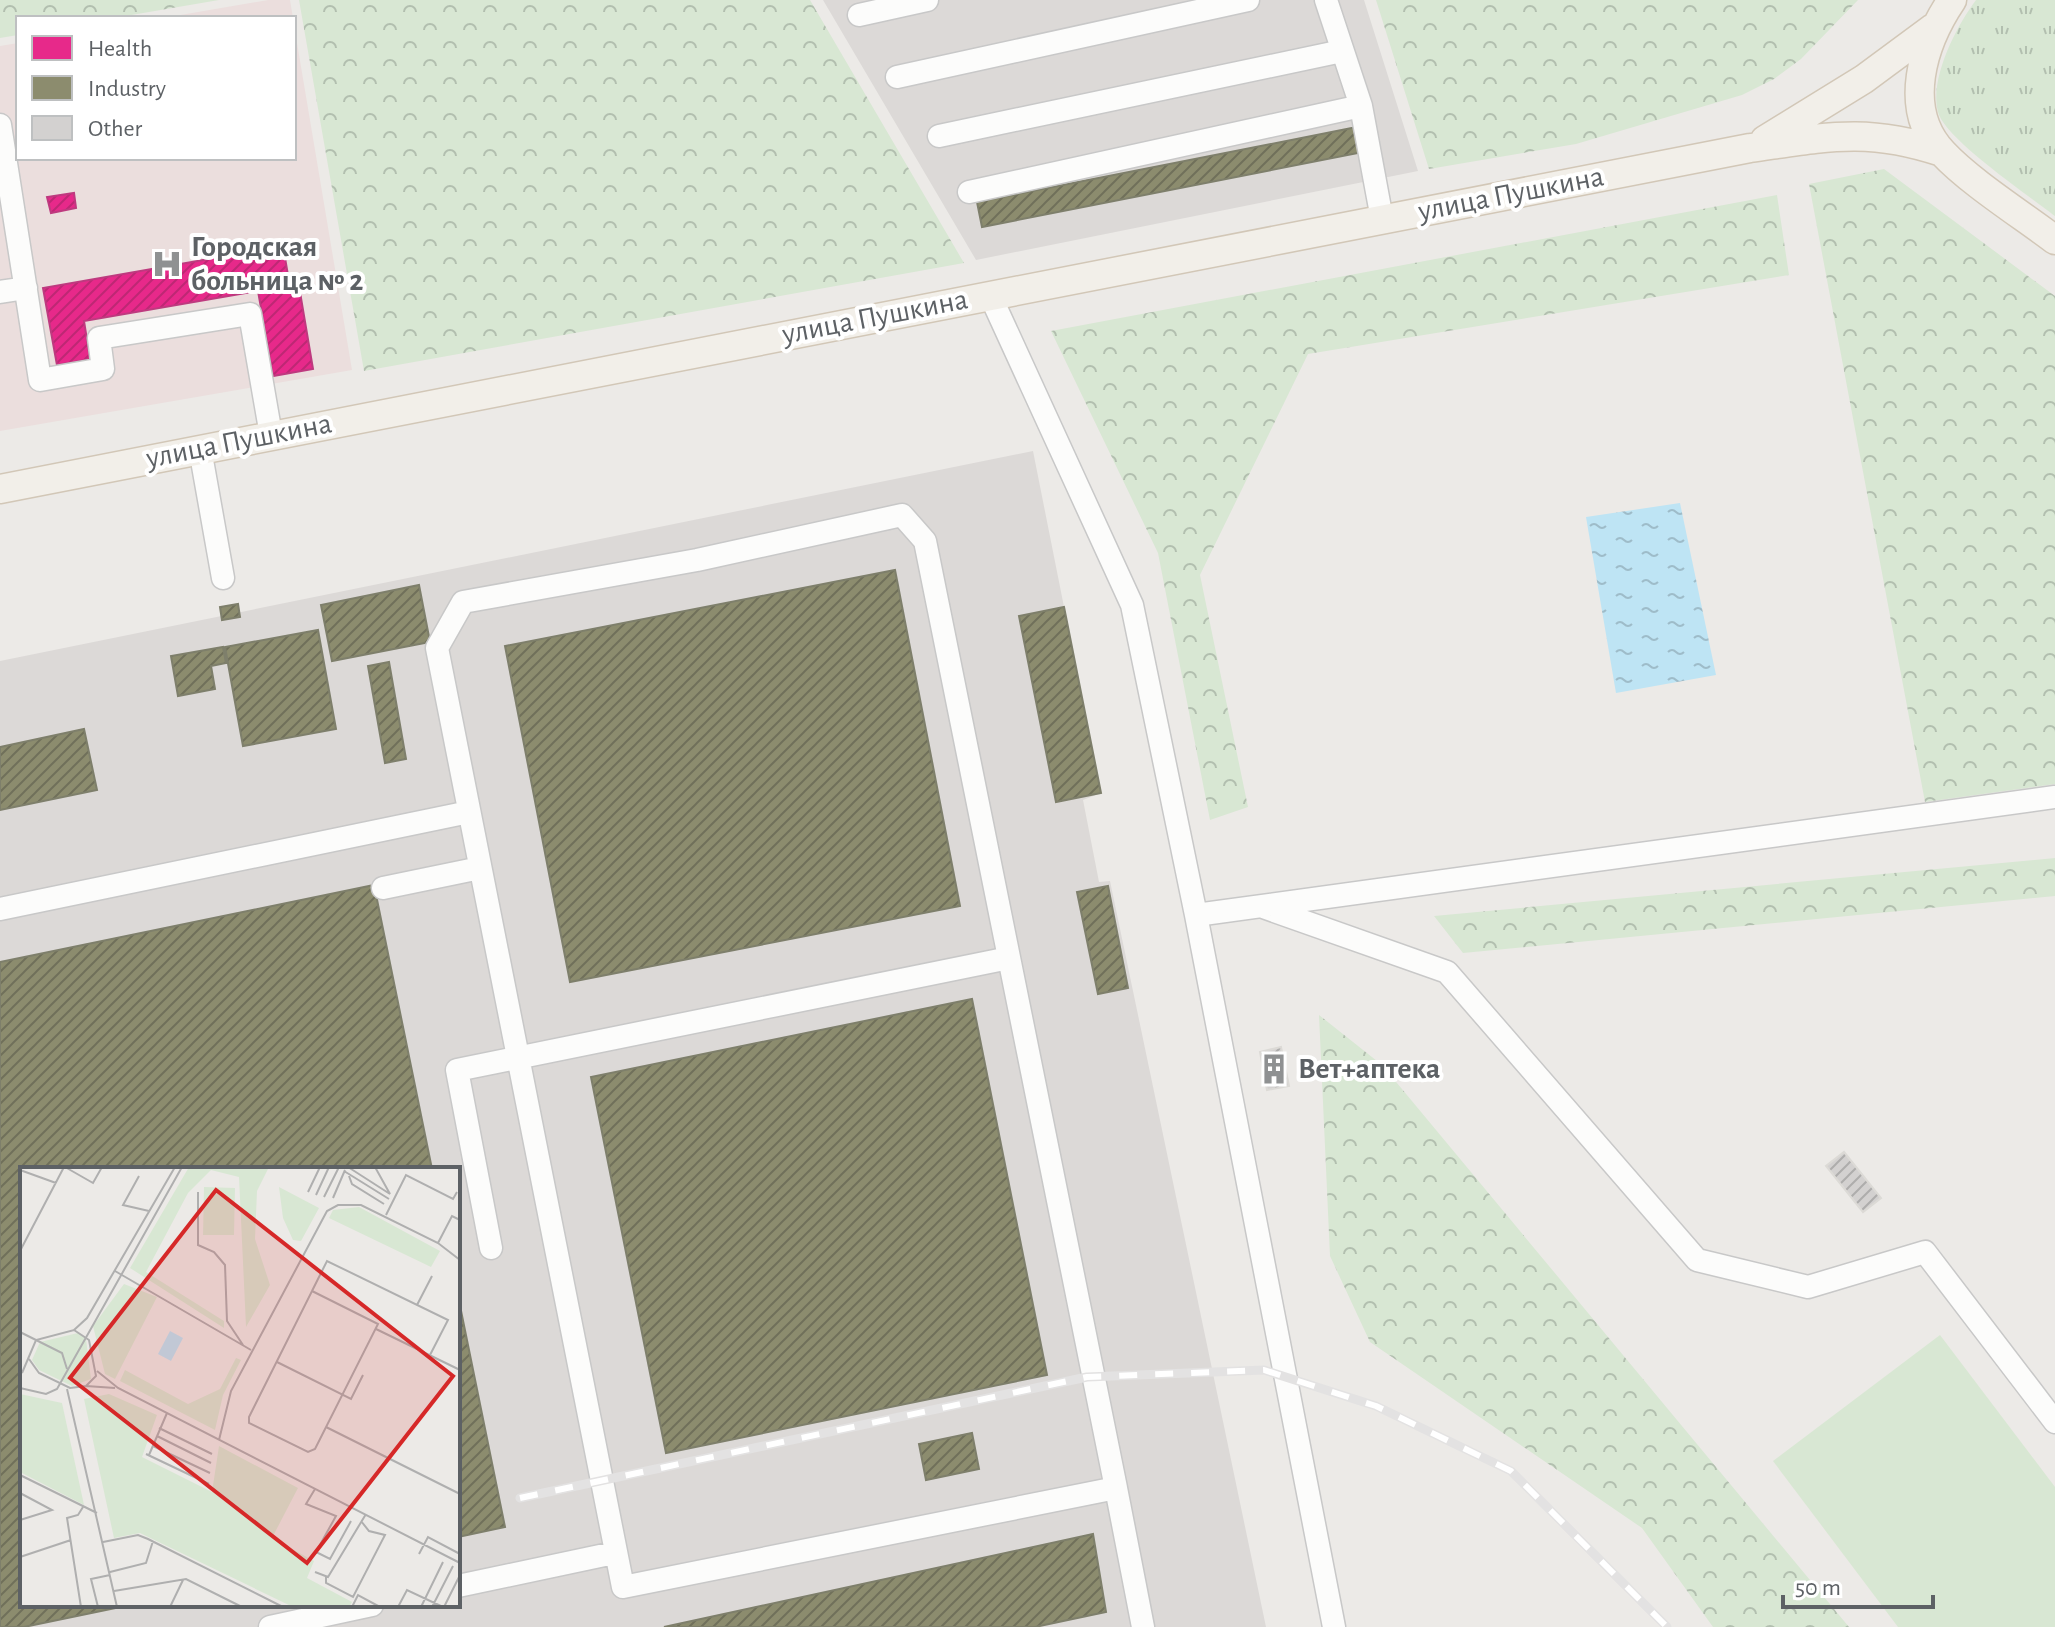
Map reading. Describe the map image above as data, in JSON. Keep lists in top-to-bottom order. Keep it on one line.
{"streets":{"main road":["улица Пушкина"]},"places":{"hospital":["Городская больница № 2"],"building":["Вет+аптека"]},"legend":["Health","Industry","Other"],"scale_bar":"50 m"}
